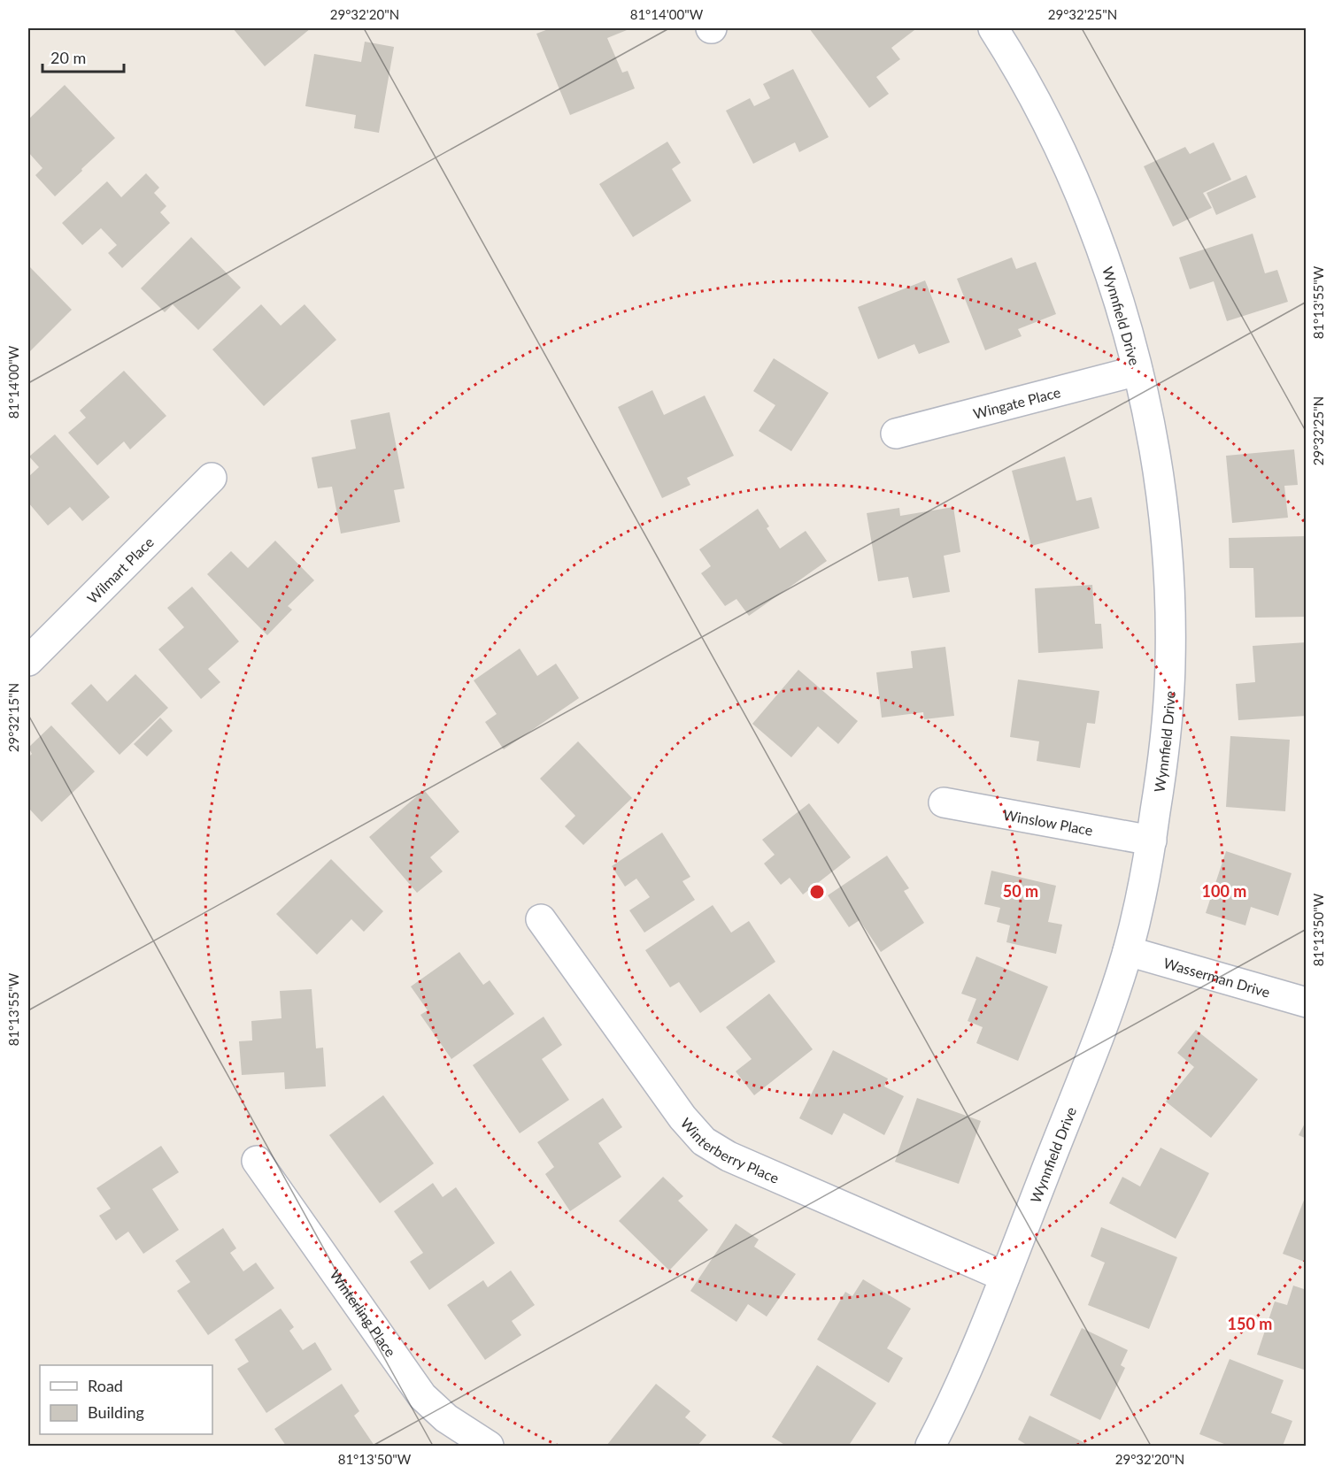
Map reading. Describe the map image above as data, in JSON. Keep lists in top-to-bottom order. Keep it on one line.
{"streets":{"street":["Wynnfield Drive","Wingate Place","Wilmart Place","Winslow Place","Wasserman Drive","Winterberry Place","Winterling Place"]},"crossings":[["Wynnfield Drive","Wingate Place"],["Wynnfield Drive","Winslow Place"],["Wynnfield Drive","Wasserman Drive"],["Wynnfield Drive","Winterberry Place"]],"legend":["Road","Building"],"scale_bar":"20 m","coordinates":["29°32'20\"N","81°14'00\"W","29°32'25\"N","81°13'55\"W","29°32'15\"N","81°13'50\"W"],"rings":["50 m","100 m","150 m"]}
